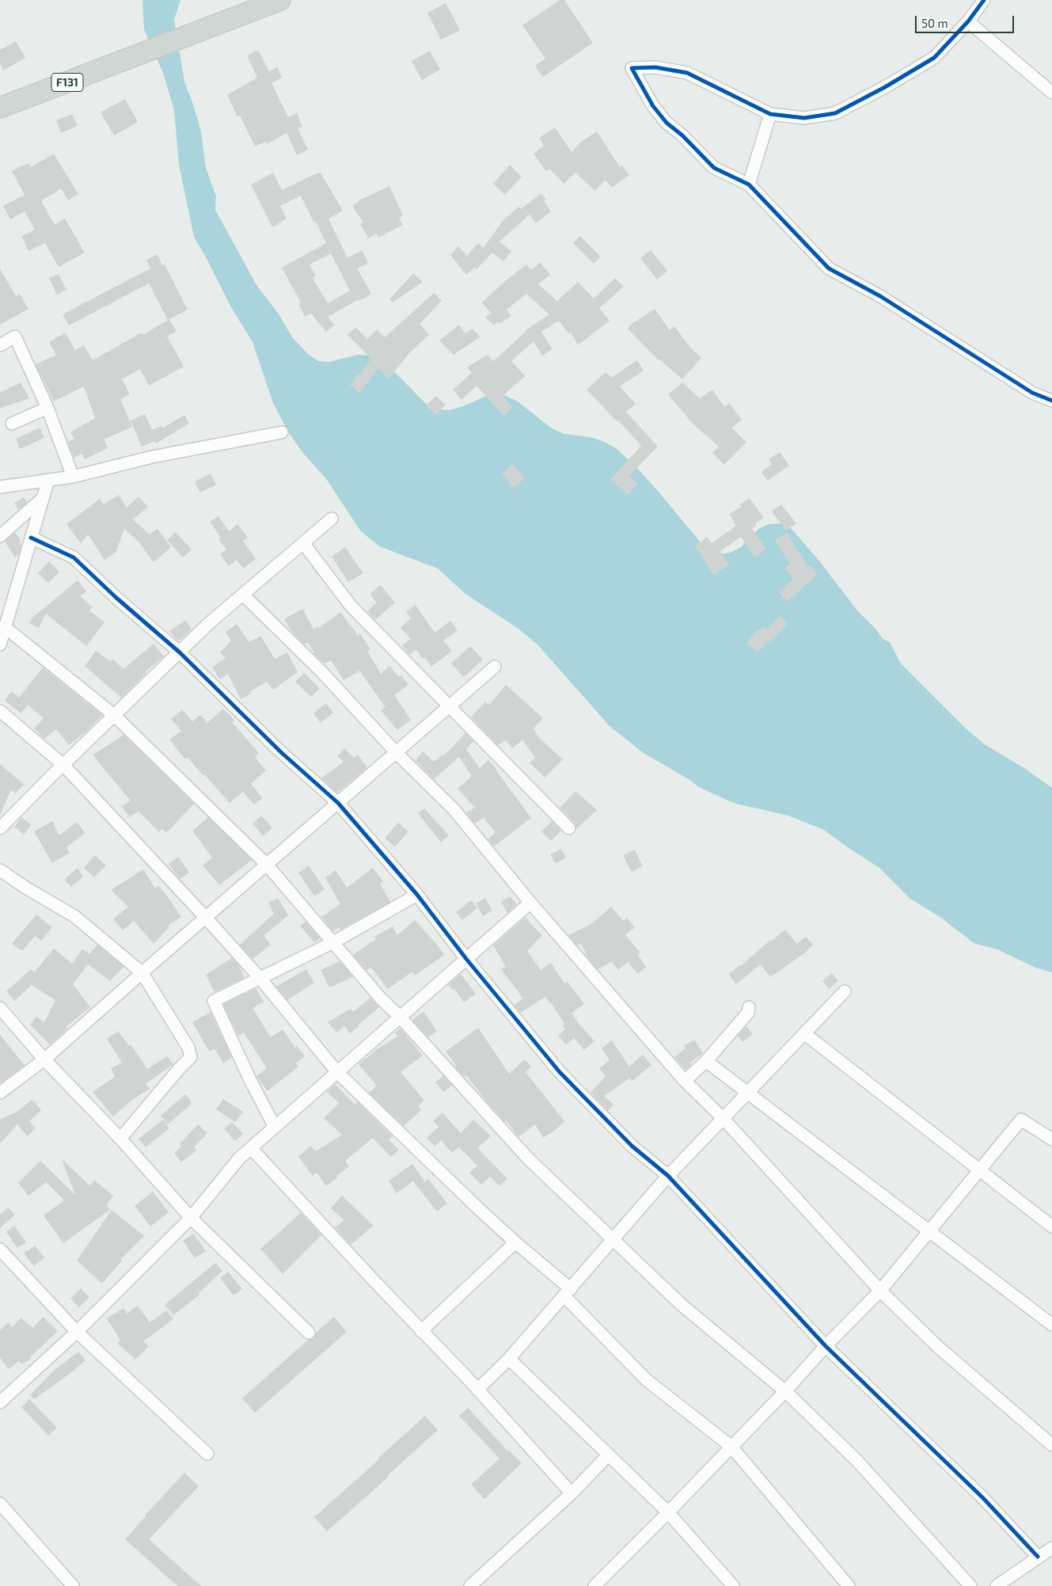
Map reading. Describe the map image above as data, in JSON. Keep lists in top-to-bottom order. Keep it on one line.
{"streets":{"main road":["F131"]},"scale_bar":"50 m"}
